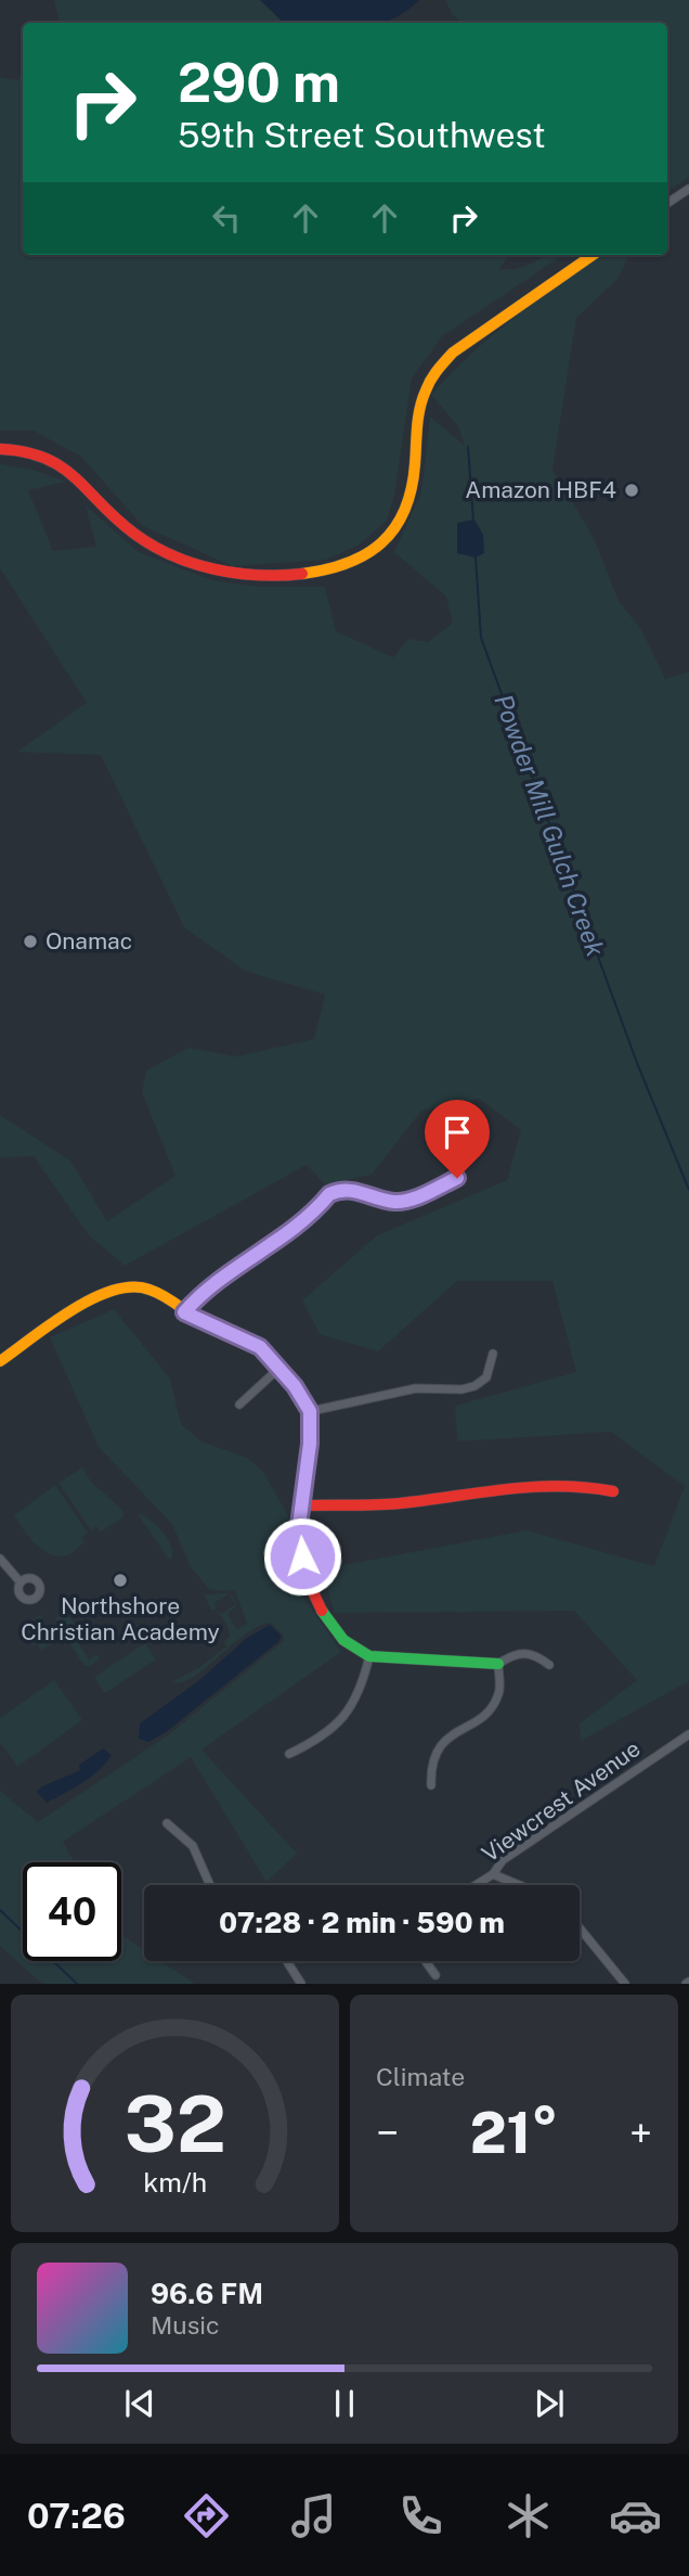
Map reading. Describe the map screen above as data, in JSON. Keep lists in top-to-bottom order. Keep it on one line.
{"streets":{"street":["Viewcrest Avenue"]},"water":["Powder Mill Gulch Creek"],"places":["Amazon HBF4","Onamac","Northshore Christian Academy"],"page":{"turn":["290 m","59th Street Southwest"],"limit":"40","trip":"07:28 · 2 min · 590 m","tile":"Climate","heat":["−","21°","+"],"song":["96.6 FM","Music"],"tabs":"07:26","gauge":["32","km/h"]}}
